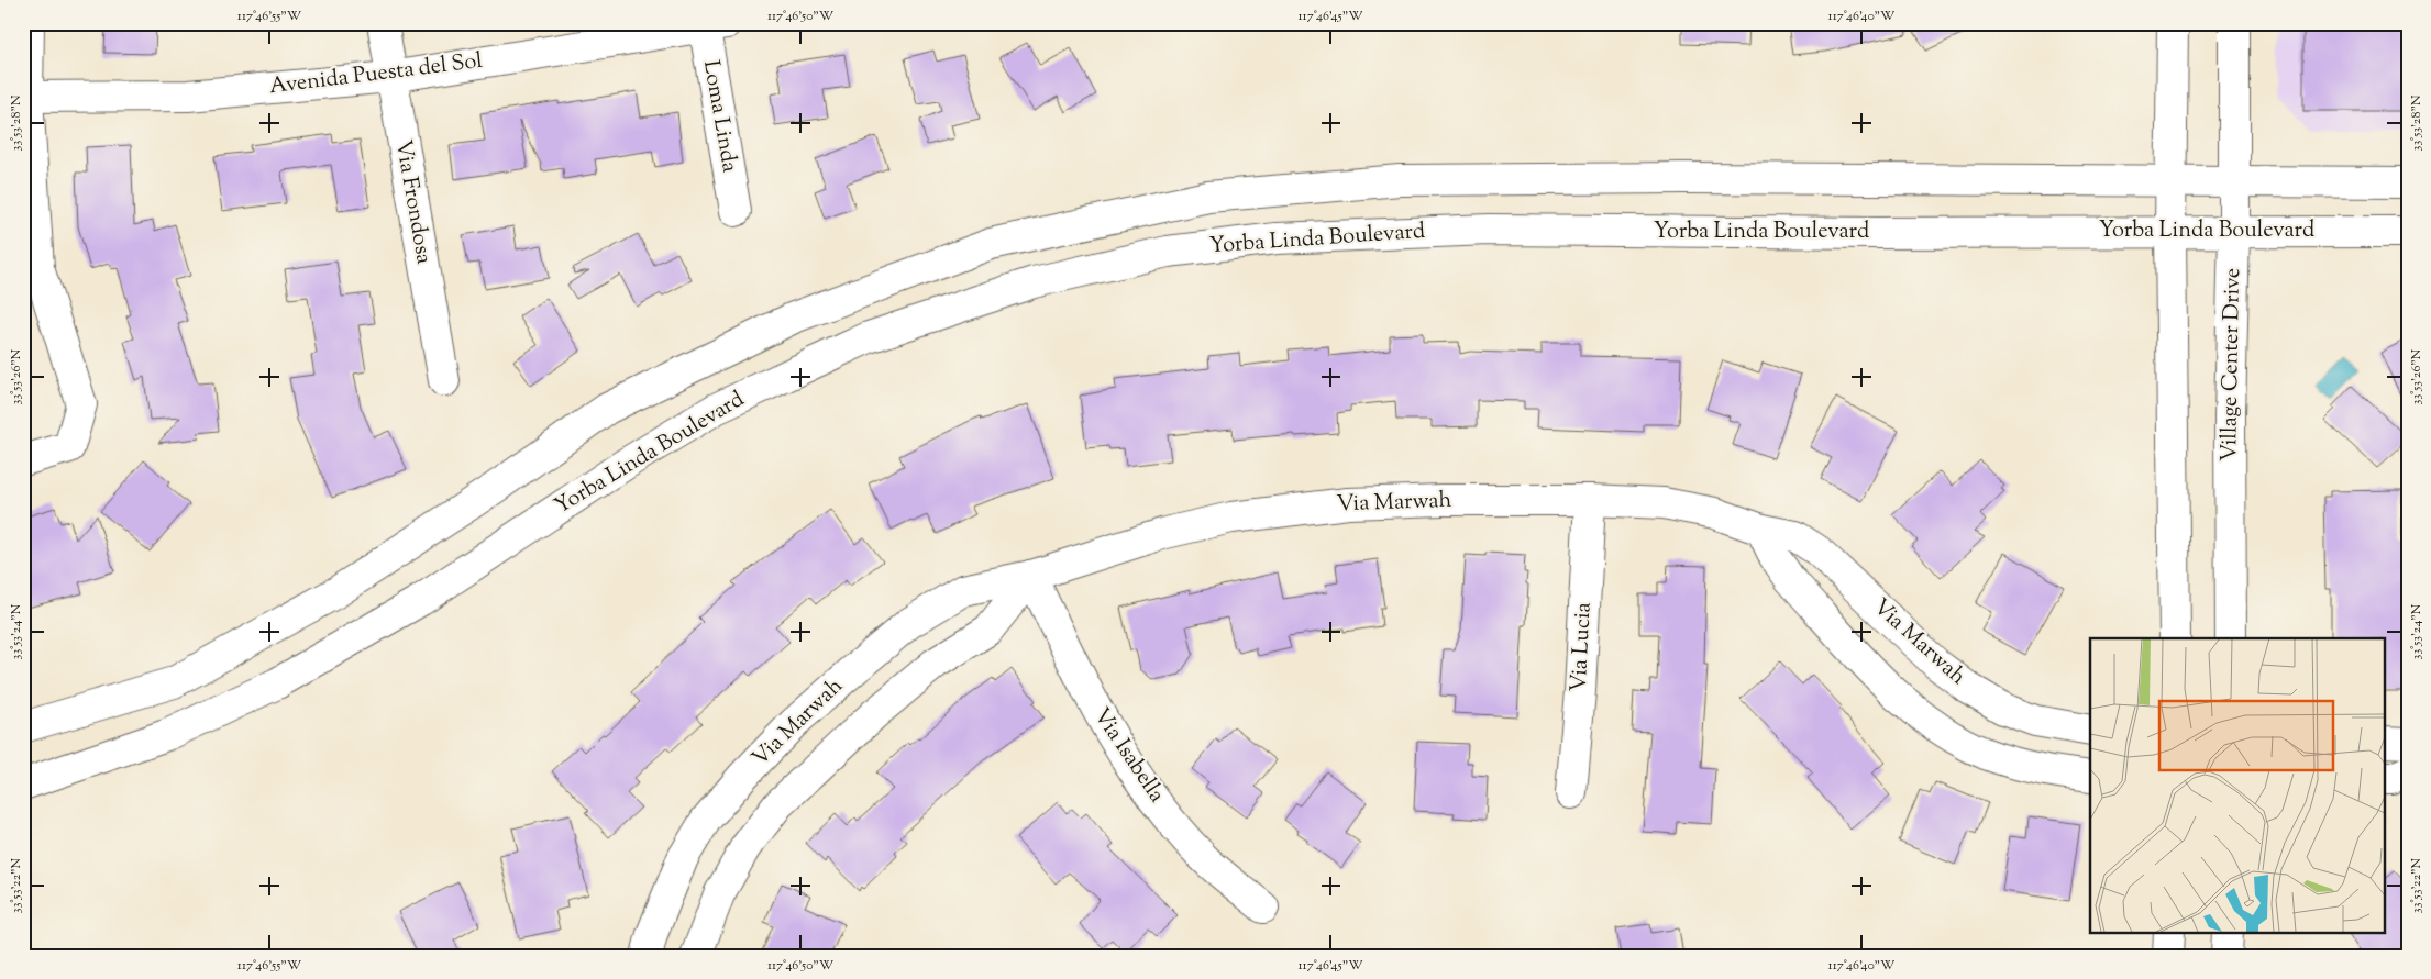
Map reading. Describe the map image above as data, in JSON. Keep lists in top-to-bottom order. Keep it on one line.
{"streets":{"main road":["Avenida Puesta del Sol","Loma Linda","Via Frondosa","Yorba Linda Boulevard","Village Center Drive","Via Marwah","Via Lucia","Via Isabella"]},"crossings":[["Avenida Puesta del Sol","Loma Linda"],["Avenida Puesta del Sol","Via Frondosa"],["Yorba Linda Boulevard","Village Center Drive"],["Via Marwah","Via Lucia"],["Via Marwah","Via Isabella"]],"coordinates":["117°46'55\"W","117°46'50\"W","117°46'45\"W","117°46'40\"W","33°53'28\"N","33°53'26\"N","33°53'24\"N","33°53'22\"N"]}
